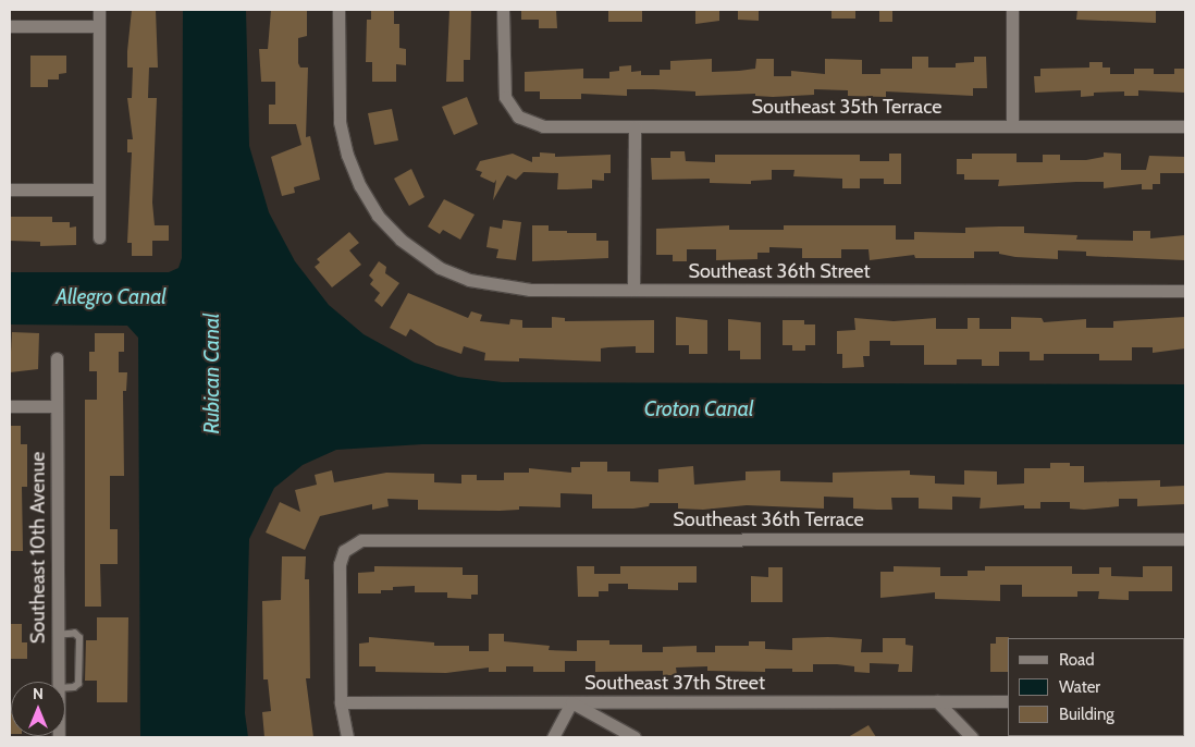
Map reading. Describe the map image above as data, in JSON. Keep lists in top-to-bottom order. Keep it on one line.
{"streets":{"street":["Southeast 35th Terrace","Southeast 36th Street","Southeast 36th Terrace","Southeast 10th Avenue","Southeast 37th Street"]},"crossings":[["Southeast 36th Terrace","Southeast 37th Street"]],"water":["Allegro Canal","Rubican Canal","Croton Canal"],"legend":["Road","Water","Building"],"north":"top"}
